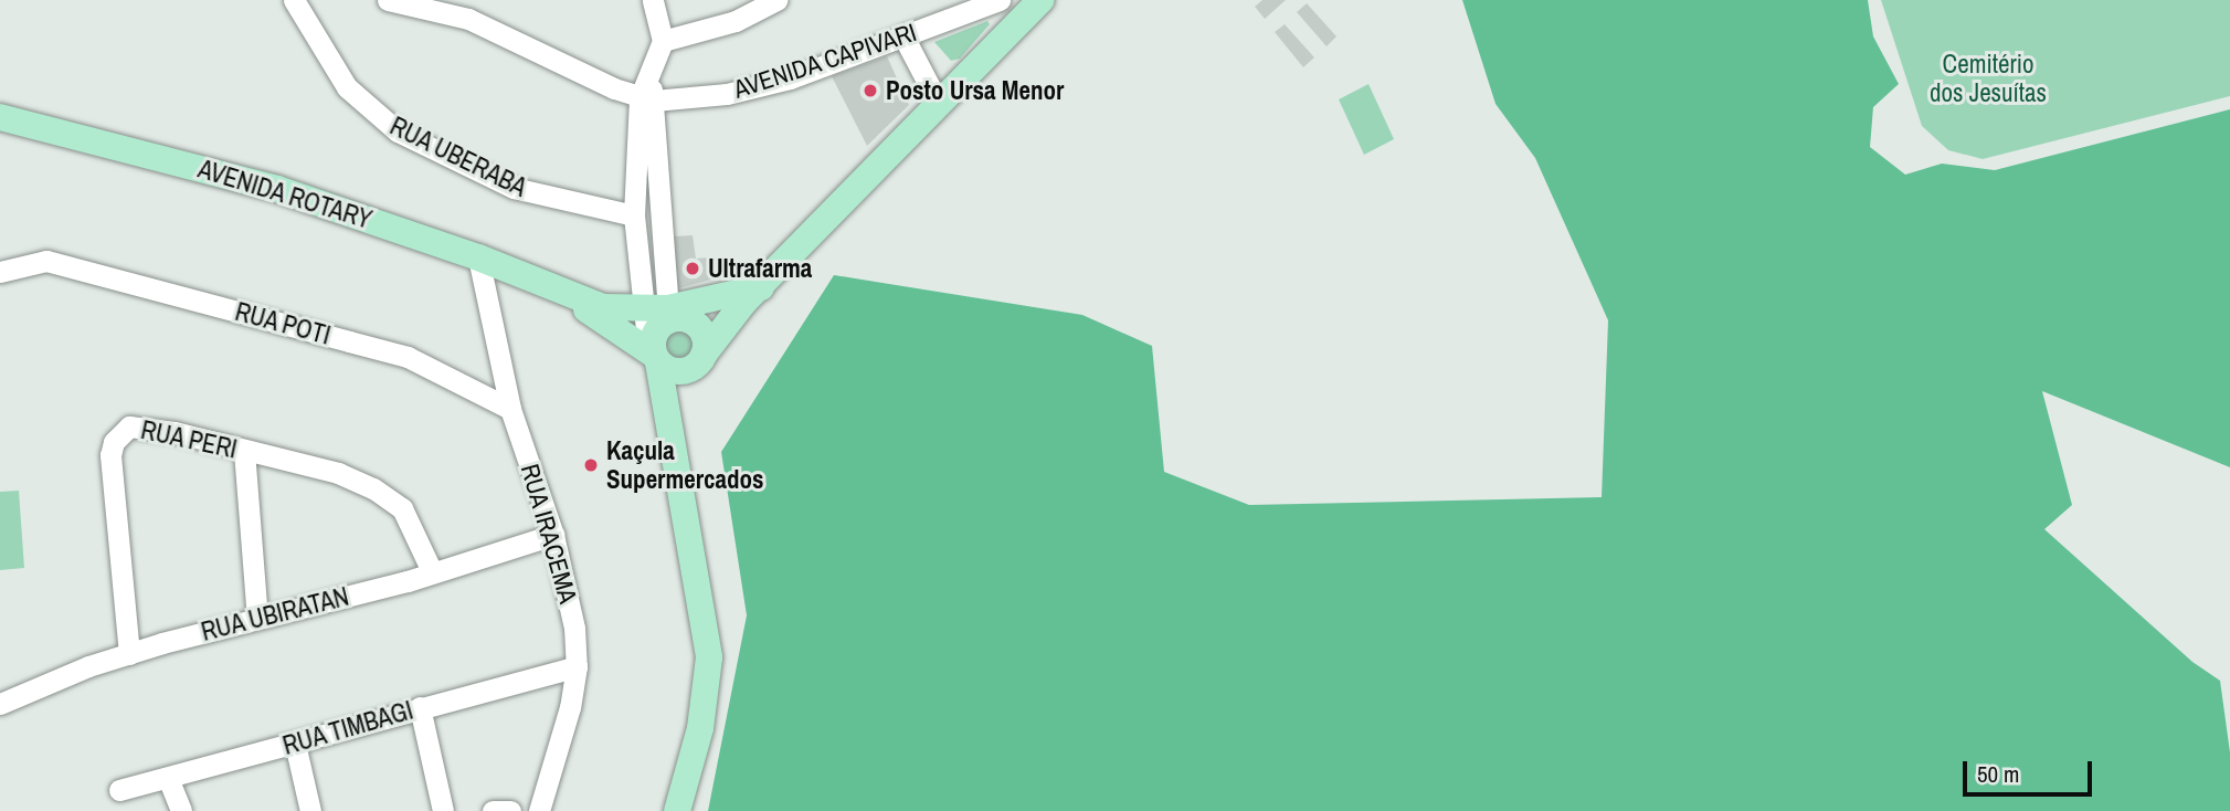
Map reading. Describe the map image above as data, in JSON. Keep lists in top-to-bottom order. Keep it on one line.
{"streets":{"main road":["AVENIDA ROTARY"],"street":["AVENIDA CAPIVARI","RUA UBERABA","RUA POTI","RUA PERI","RUA IRACEMA","RUA UBIRATAN","RUA TIMBAGI"]},"crossings":[["AVENIDA ROTARY","RUA IRACEMA"],["RUA POTI","RUA IRACEMA"],["RUA PERI","RUA UBIRATAN"],["RUA IRACEMA","RUA UBIRATAN"],["RUA IRACEMA","RUA TIMBAGI"]],"parks":["Cemitério dos Jesuítas"],"places":["Posto Ursa Menor","Ultrafarma","Kaçula Supermercados"],"scale_bar":"50 m"}
